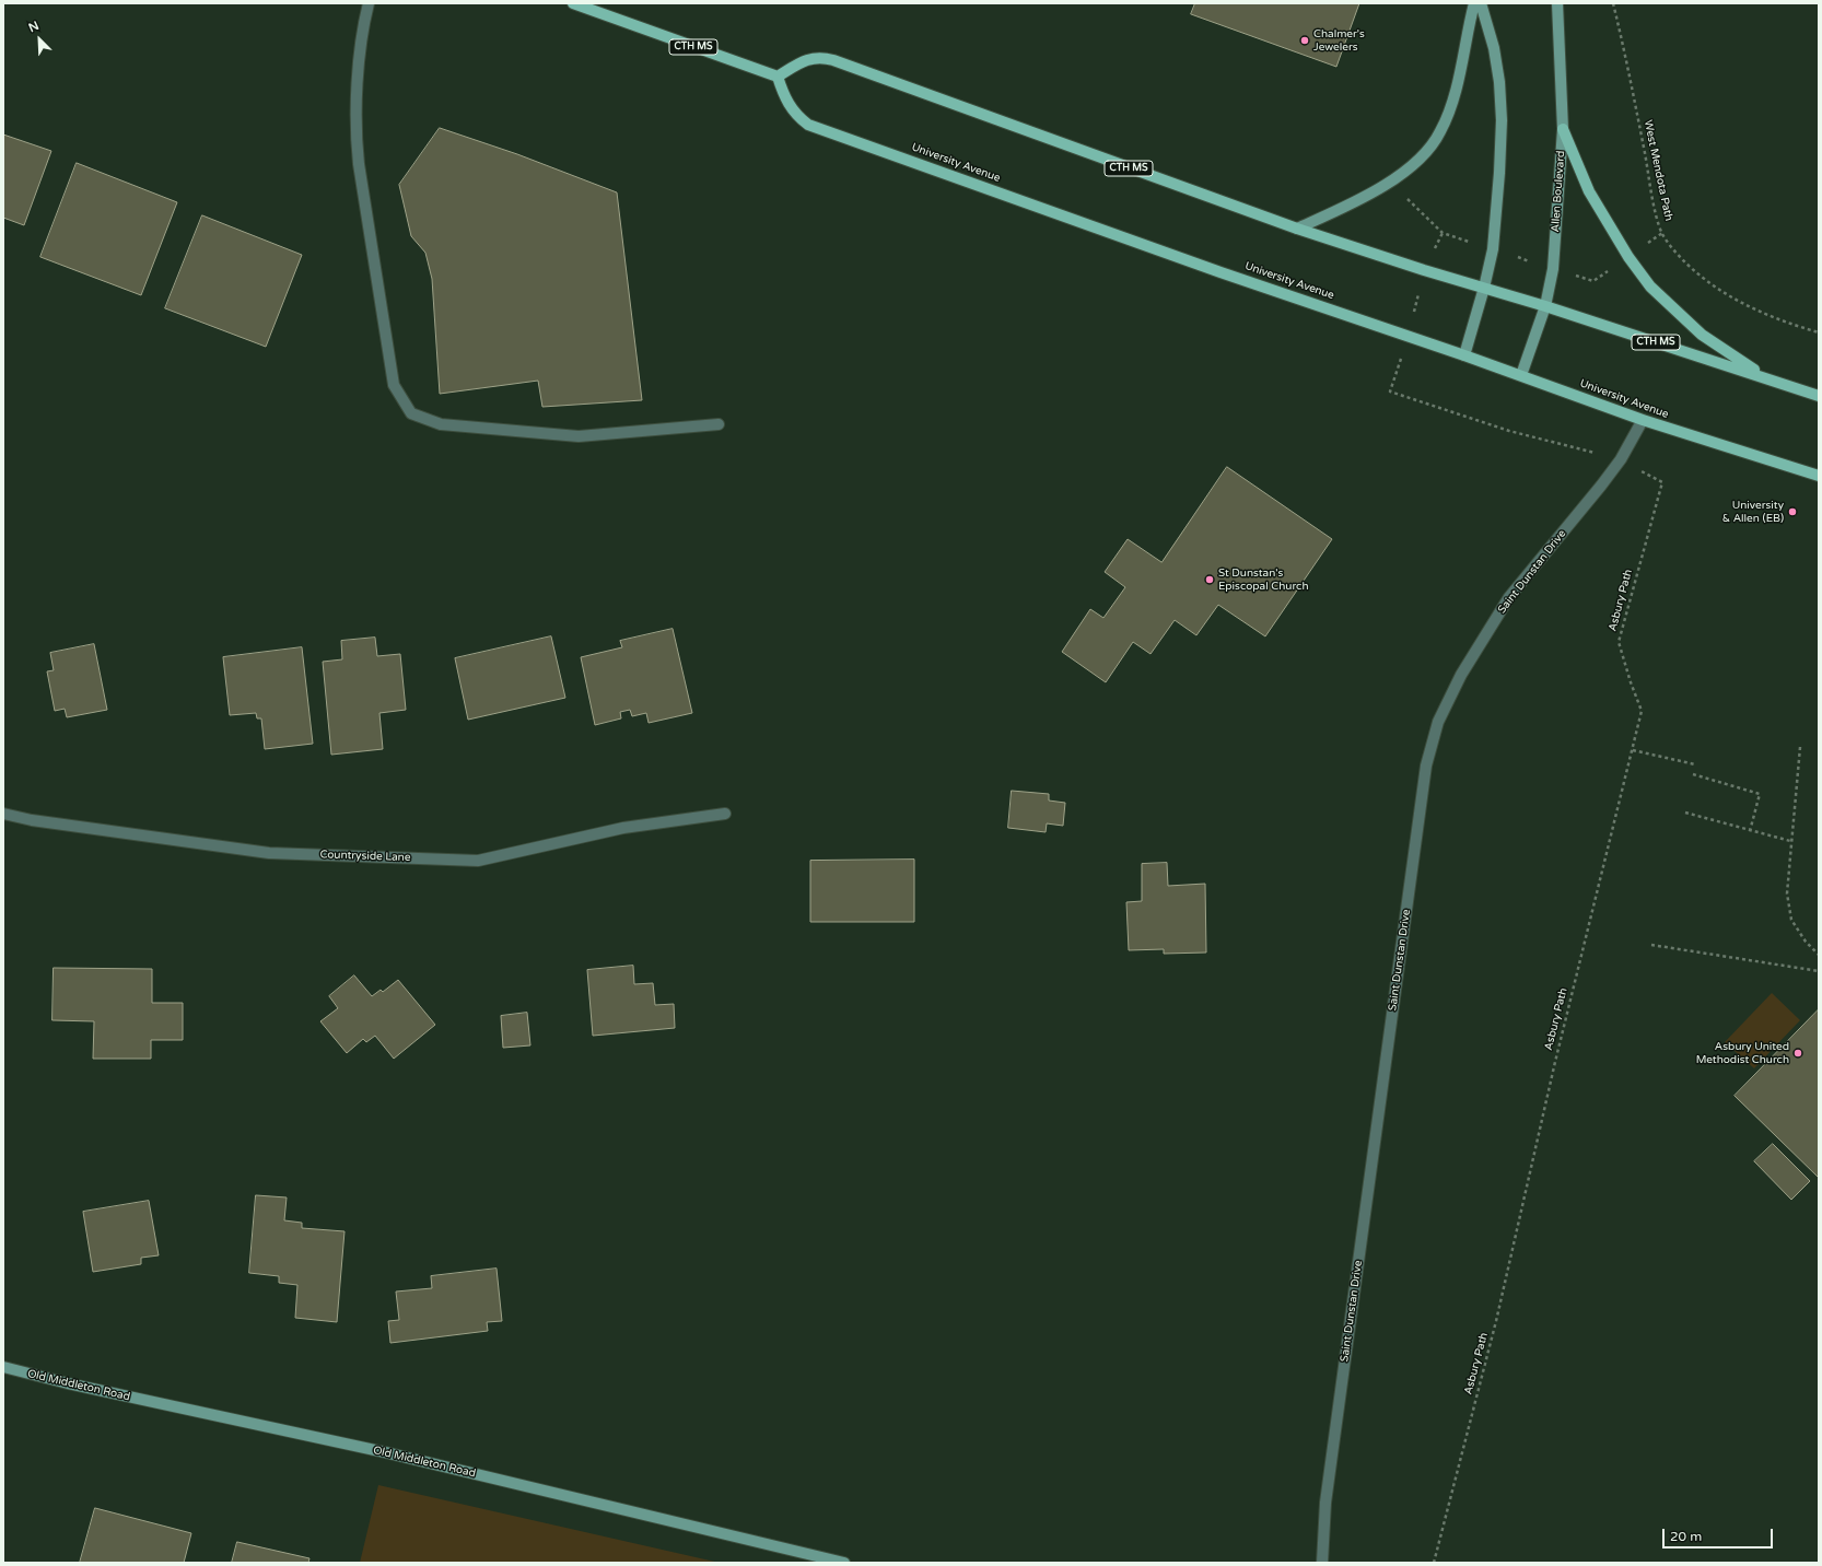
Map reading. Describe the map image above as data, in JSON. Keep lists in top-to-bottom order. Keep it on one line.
{"streets":{"main road":["CTH MS","University Avenue","Allen Boulevard","Old Middleton Road"],"street":["Saint Dunstan Drive","Countryside Lane"],"path":["West Mendota Path","Asbury Path"]},"crossings":[["CTH MS","University Avenue"],["CTH MS","Allen Boulevard"],["University Avenue","Allen Boulevard"],["University Avenue","Saint Dunstan Drive"]],"places":["Chalmer's Jewelers","University & Allen (EB)","St Dunstan's Episcopal Church","Asbury United Methodist Church"],"scale_bar":"20 m","north":"top left"}
